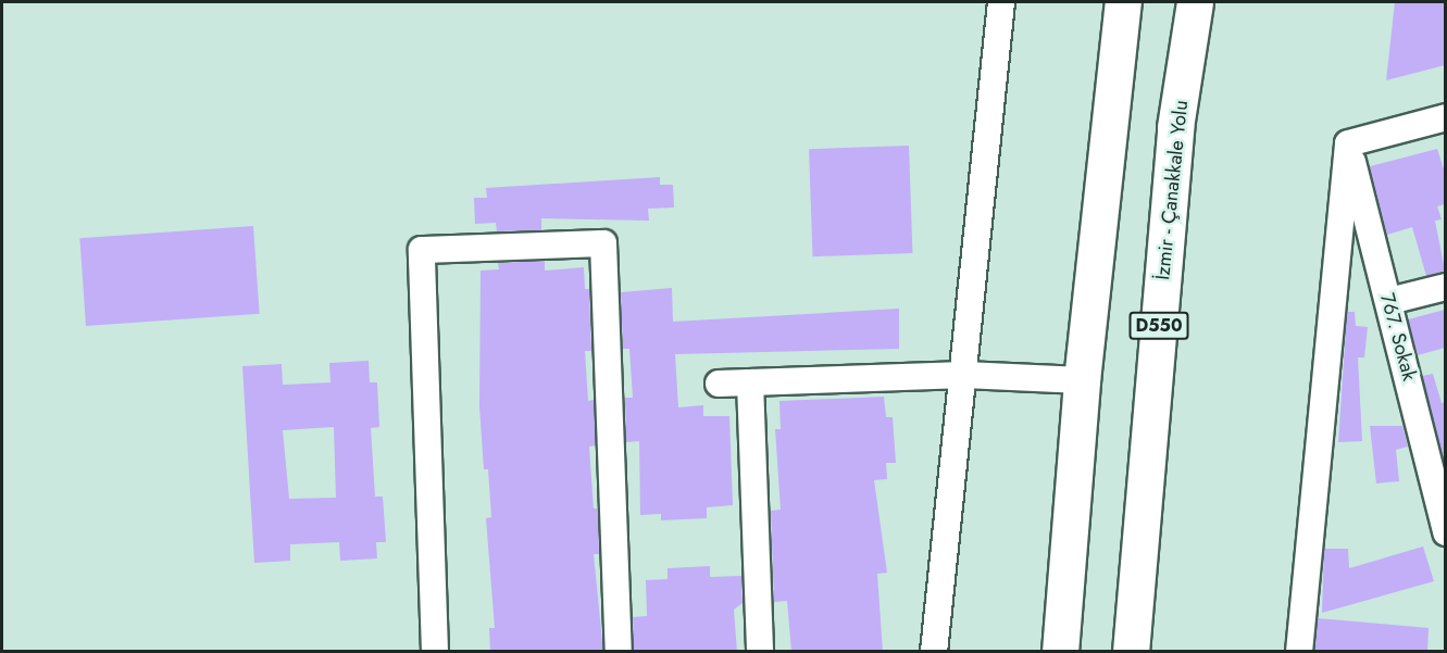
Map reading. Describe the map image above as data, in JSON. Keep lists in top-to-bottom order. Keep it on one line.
{"streets":{"highway":["İzmir - Çanakkale Yolu","D550"],"street":["767. Sokak"]}}
